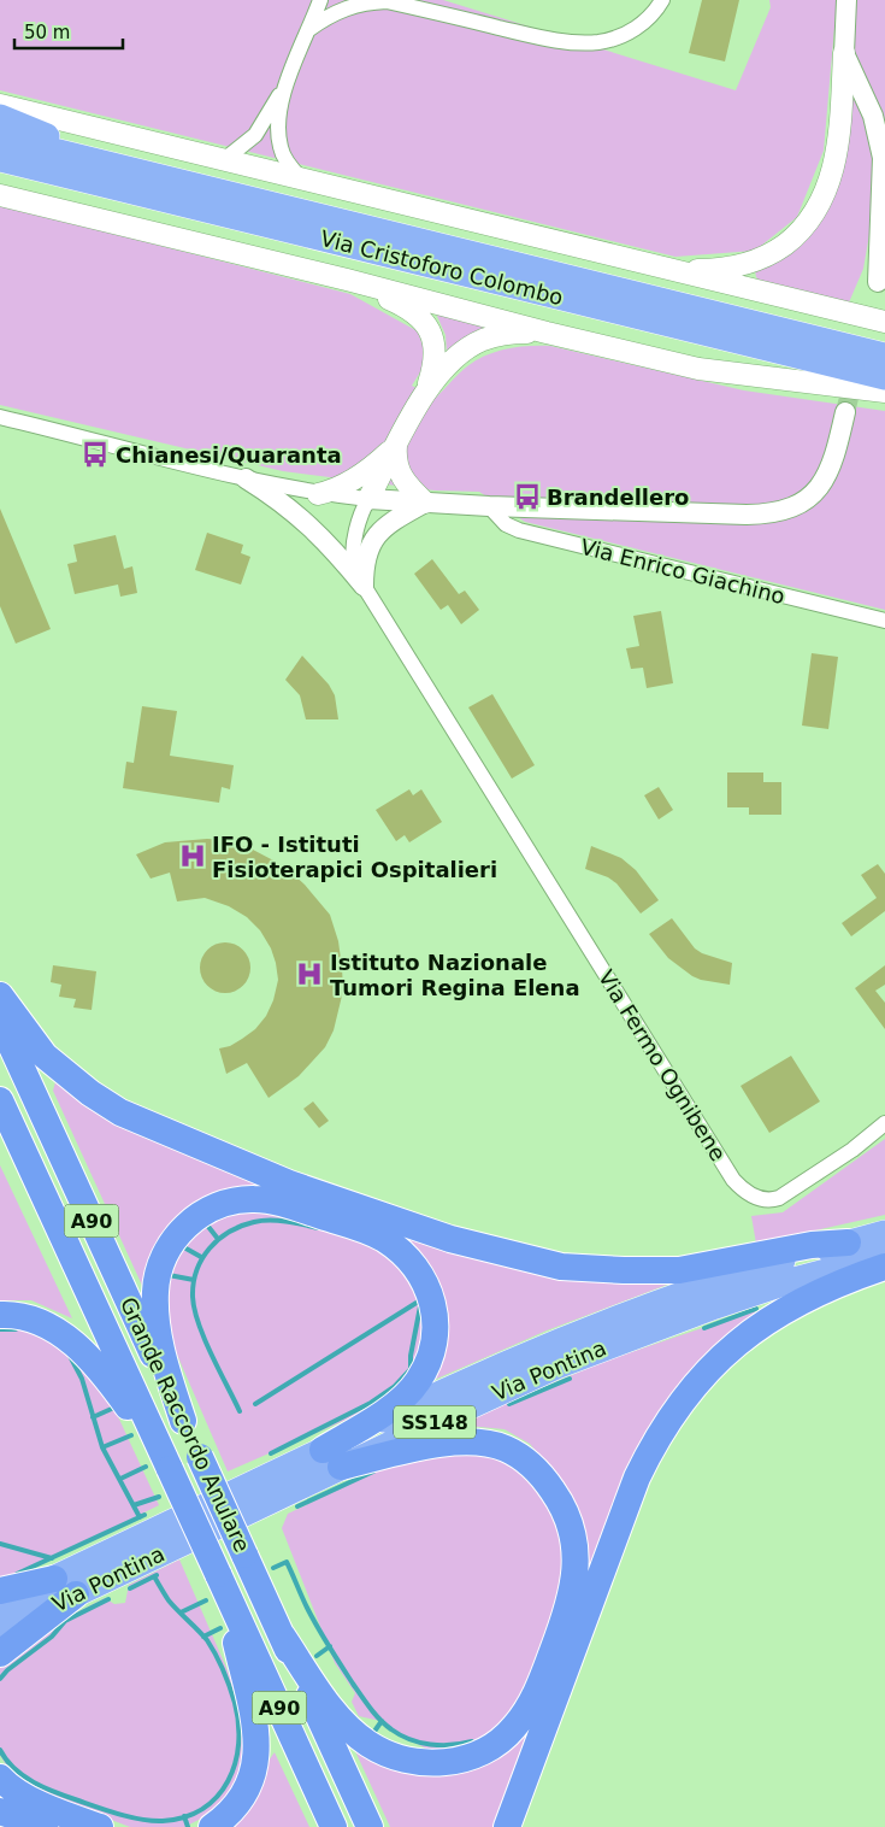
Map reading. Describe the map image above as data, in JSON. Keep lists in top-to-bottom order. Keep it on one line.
{"streets":{"highway":["Via Cristoforo Colombo","A90","Via Pontina","SS148","Grande Raccordo Anulare"],"street":["Via Enrico Giachino","Via Fermo Ognibene"]},"places":{"bus stop":["Chianesi/Quaranta","Brandellero"],"hospital":["IFO - Istituti Fisioterapici Ospitalieri","Istituto Nazionale Tumori Regina Elena"]},"scale_bar":"50 m"}
